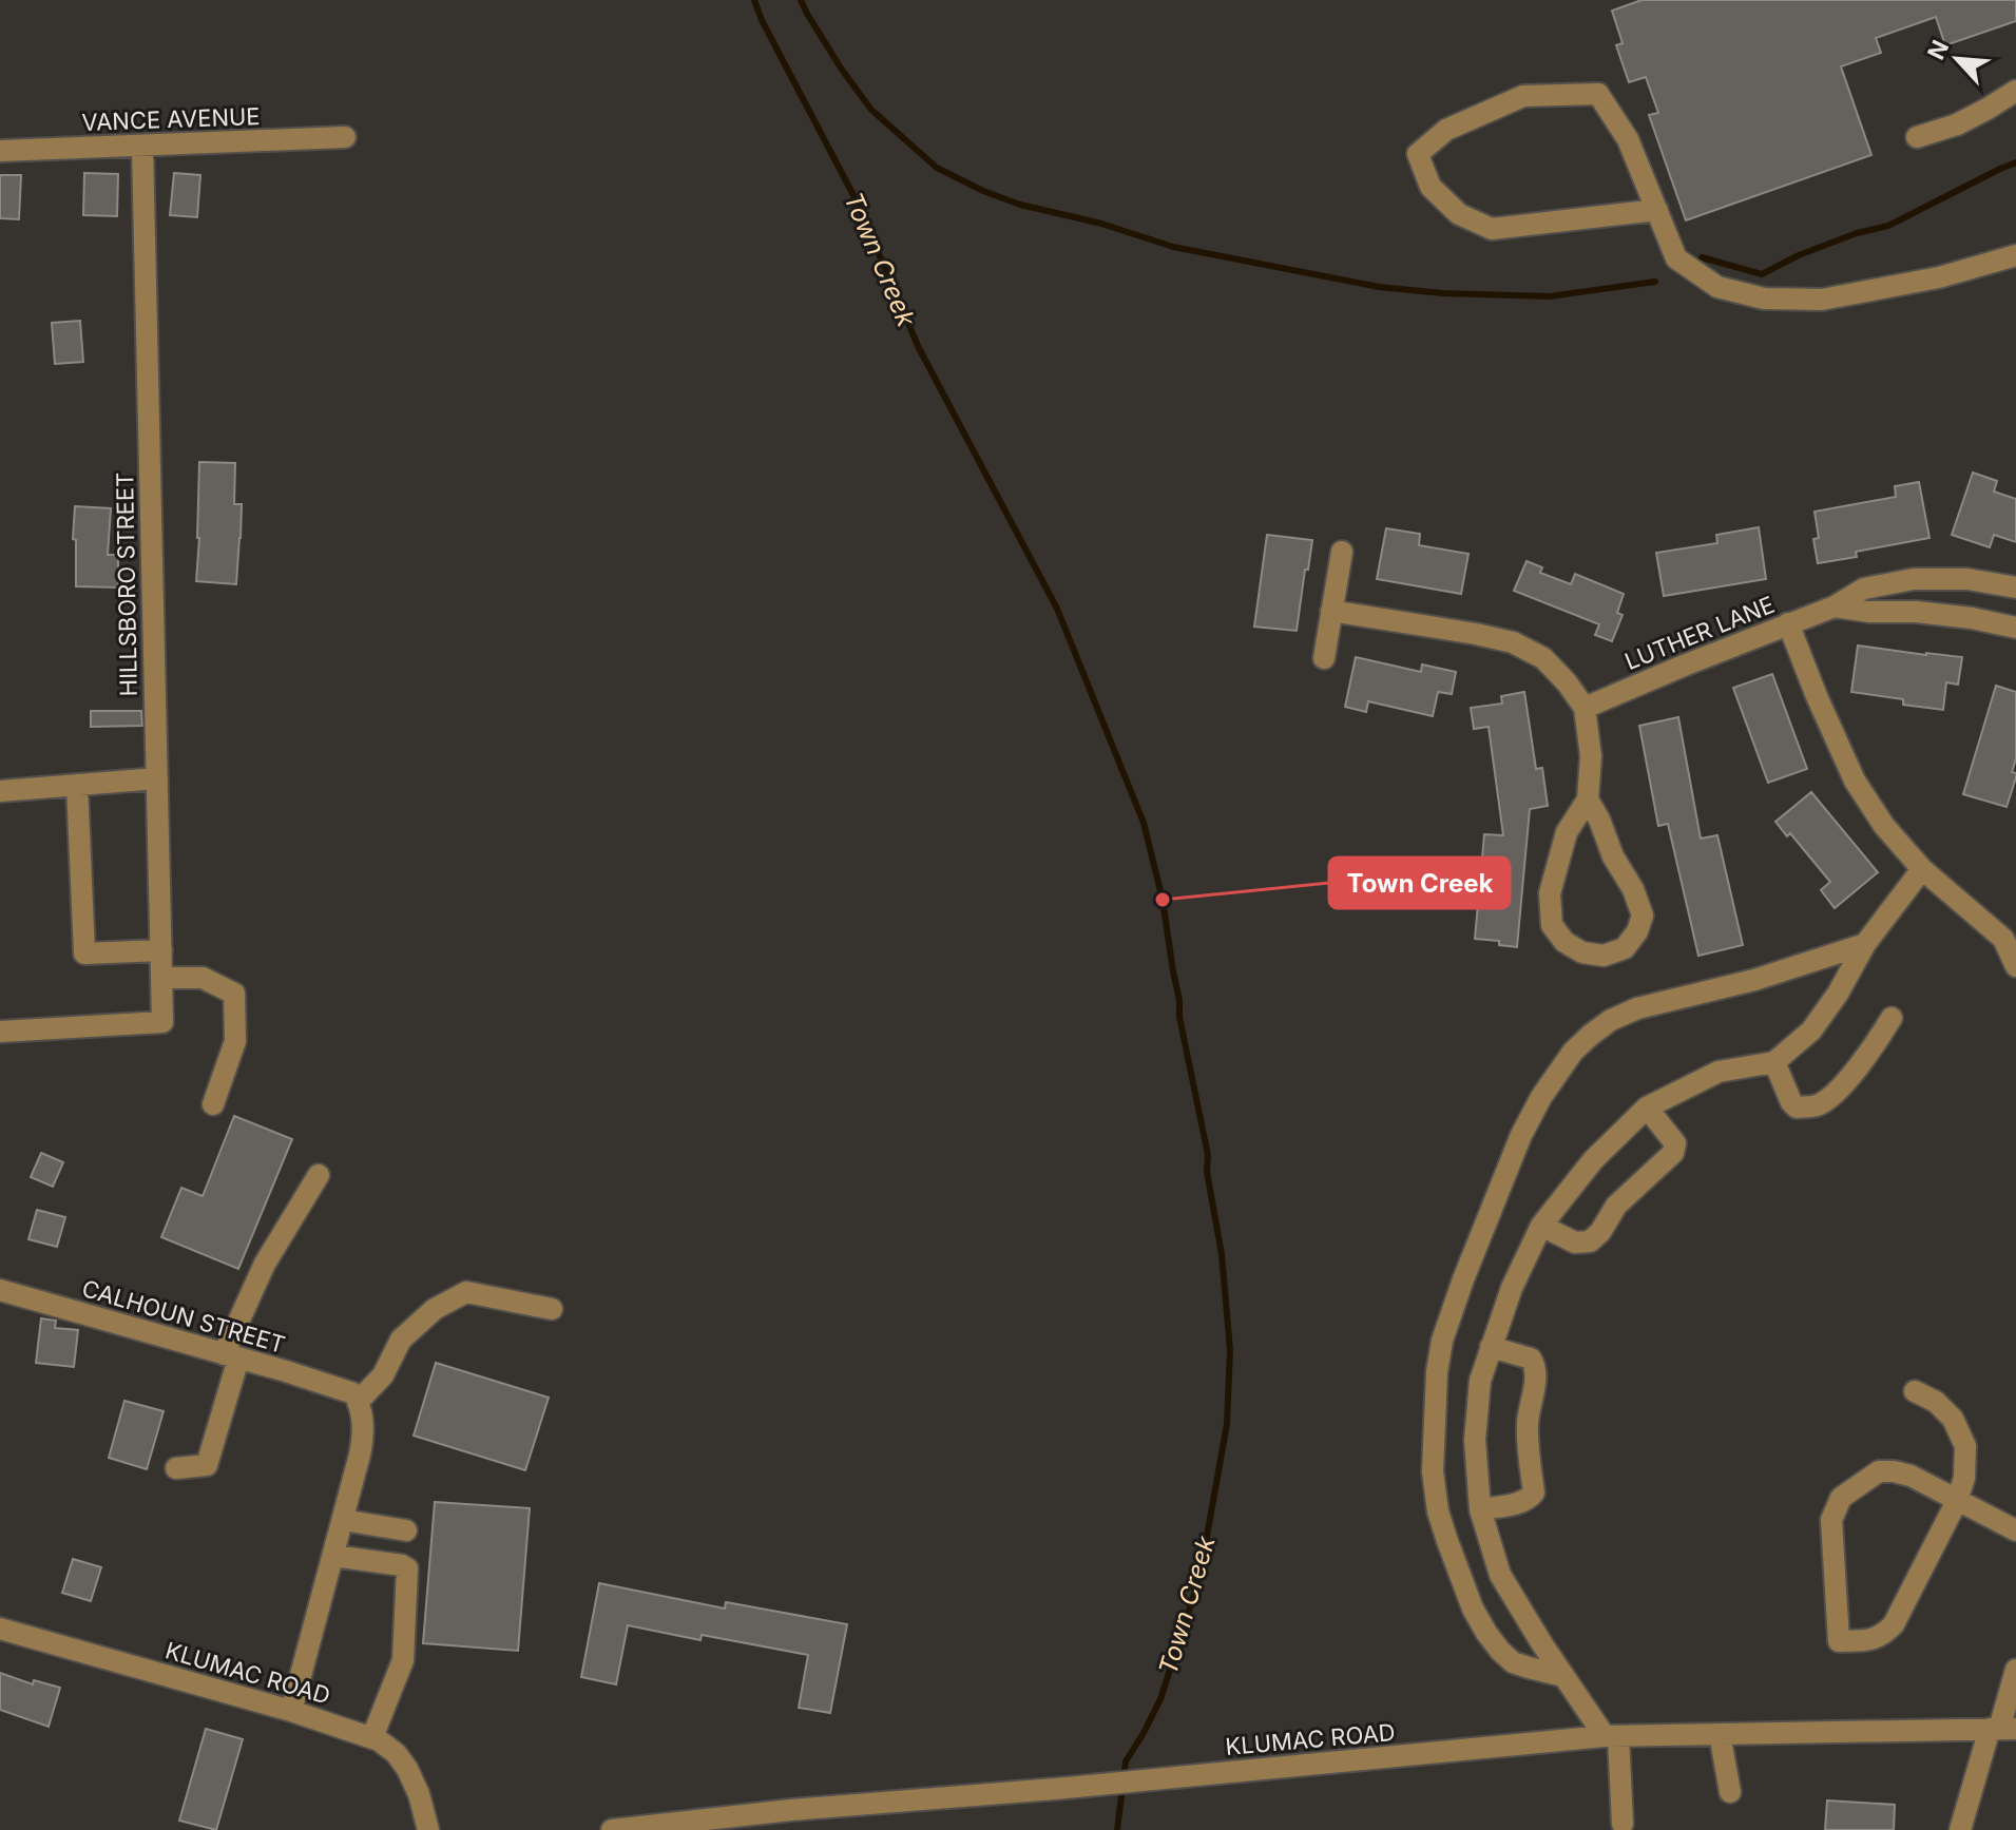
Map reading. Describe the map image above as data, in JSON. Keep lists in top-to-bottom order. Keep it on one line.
{"streets":{"street":["VANCE AVENUE","HILLSBORO STREET","LUTHER LANE","CALHOUN STREET","KLUMAC ROAD"]},"crossings":[["VANCE AVENUE","HILLSBORO STREET"]],"water":["Town Creek"],"places":["Town Creek"],"north":"top left"}
